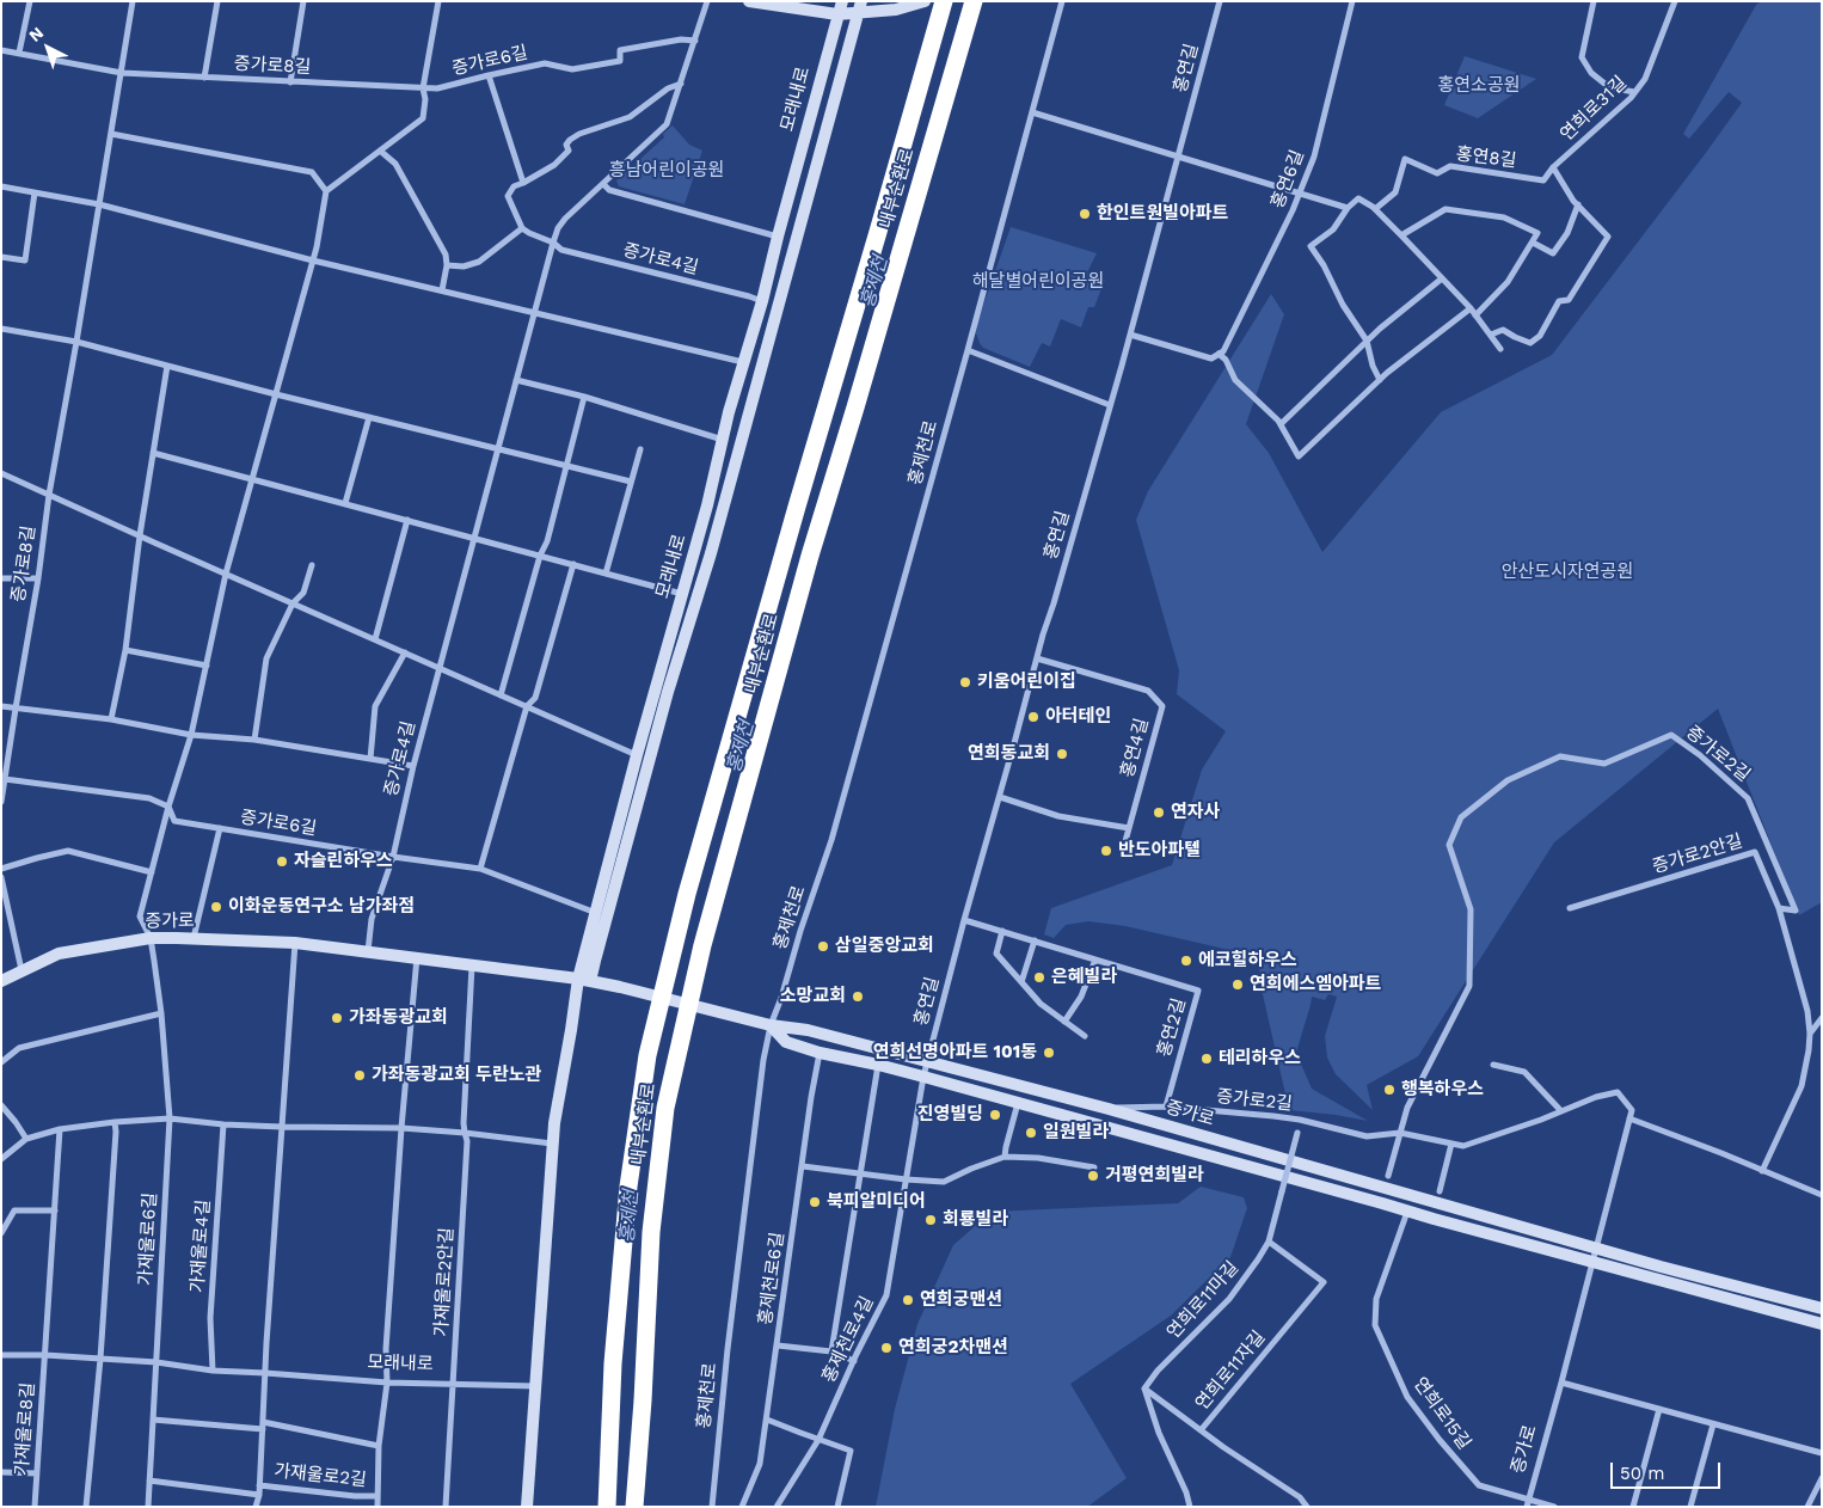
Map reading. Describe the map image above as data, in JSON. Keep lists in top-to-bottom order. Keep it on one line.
{"streets":{"highway":["내부순환로"],"main road":["모래내로","증가로"],"street":["증가로6길","증가로8길","홍연길","연희로31길","홍연8길","홍연6길","증가로4길","홍제천로","홍연4길","증가로2길","증가로2안길","홍연2길","가재울로6길","가재울로4길","홍제천로6길","가재울로2안길","연희로11마길","홍제천로4길","연희로11자길","연희로15길","가재울로8길","가재울로2길"]},"crossings":[["증가로6길","증가로8길"],["증가로6길","증가로4길"],["홍연길","홍연4길"],["홍연길","증가로"],["홍연길","홍연2길"],["홍연길","홍제천로4길"],["모래내로","증가로4길"],["모래내로","증가로"],["모래내로","가재울로2안길"],["모래내로","가재울로2길"],["연희로31길","홍연8길"],["증가로4길","증가로"],["홍제천로","증가로"],["증가로2길","증가로2안길"],["증가로2길","증가로"],["증가로2길","홍연2길"],["증가로2길","연희로11마길"],["증가로","가재울로6길"],["증가로","홍제천로6길"],["증가로","홍제천로4길"],["증가로","연희로15길"],["연희로11마길","연희로11자길"]],"water":["홍제천"],"parks":["홍연소공원","흥남어린이공원","해달별어린이공원","안산도시자연공원"],"places":["한인트원빌아파트","키움어린이집","아터테인","연희동교회","연자사","반도아파텔","자슬린하우스","이화운동연구소 남가좌점","삼일중앙교회","에코힐하우스","은혜빌라","연희에스엠아파트","소망교회","가좌동광교회","연희선명아파트 101동","테리하우스","가좌동광교회 두란노관","행복하우스","진영빌딩","일원빌라","거평연희빌라","북피알미디어","회룡빌라","연희궁맨션","연희궁2차맨션"],"scale_bar":"50 m","north":"top left"}
